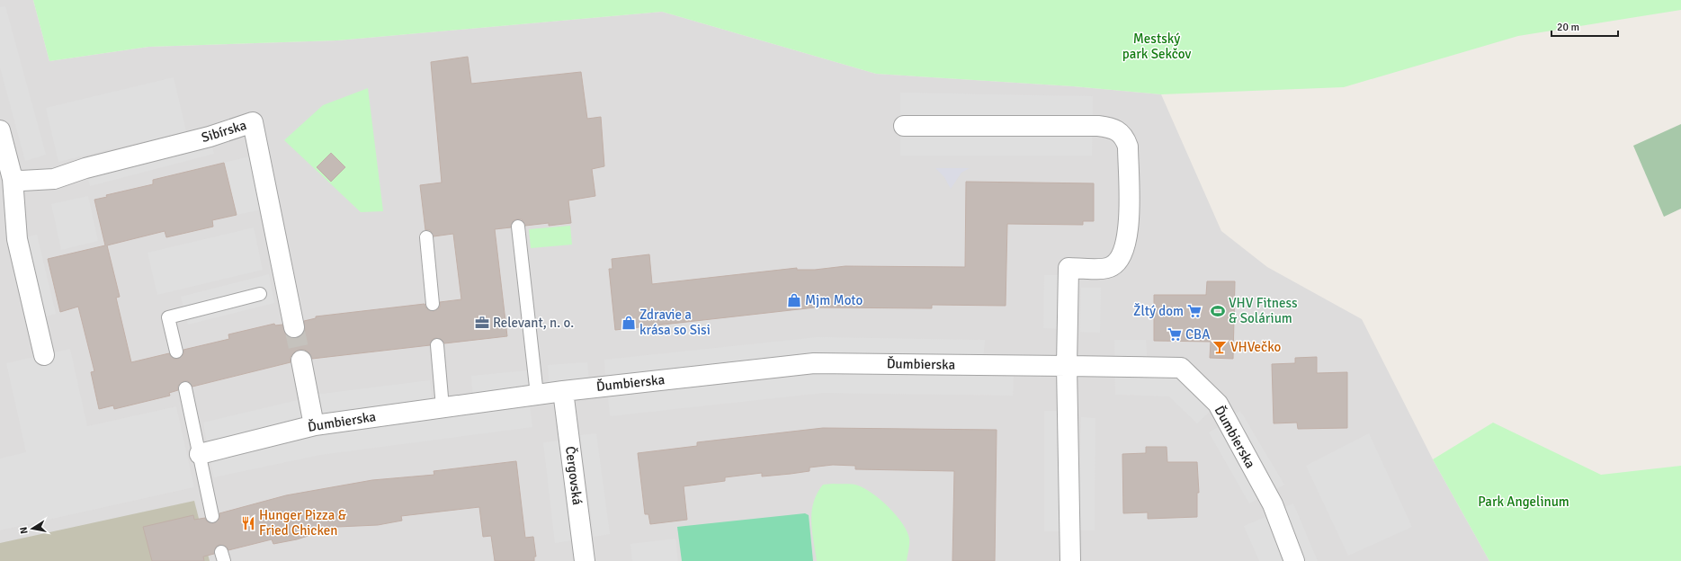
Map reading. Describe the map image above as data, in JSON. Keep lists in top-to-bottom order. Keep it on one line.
{"streets":{"street":["Sibírska","Ďumbierska","Čergovská"]},"crossings":[["Ďumbierska","Čergovská"]],"parks":["Mestský park Sekčov","Park Angelinum"],"places":{"shop":["Mjm Moto","Zdravie a krása so Sisi"],"supermarket":["Žltý dom","CBA"],"sports":["VHV Fitness & Solárium"],"office":["Relevant, n. o."],"bar":["VHVečko"],"restaurant":["Hunger Pizza & Fried Chicken"]},"scale_bar":"20 m","north":"left"}
